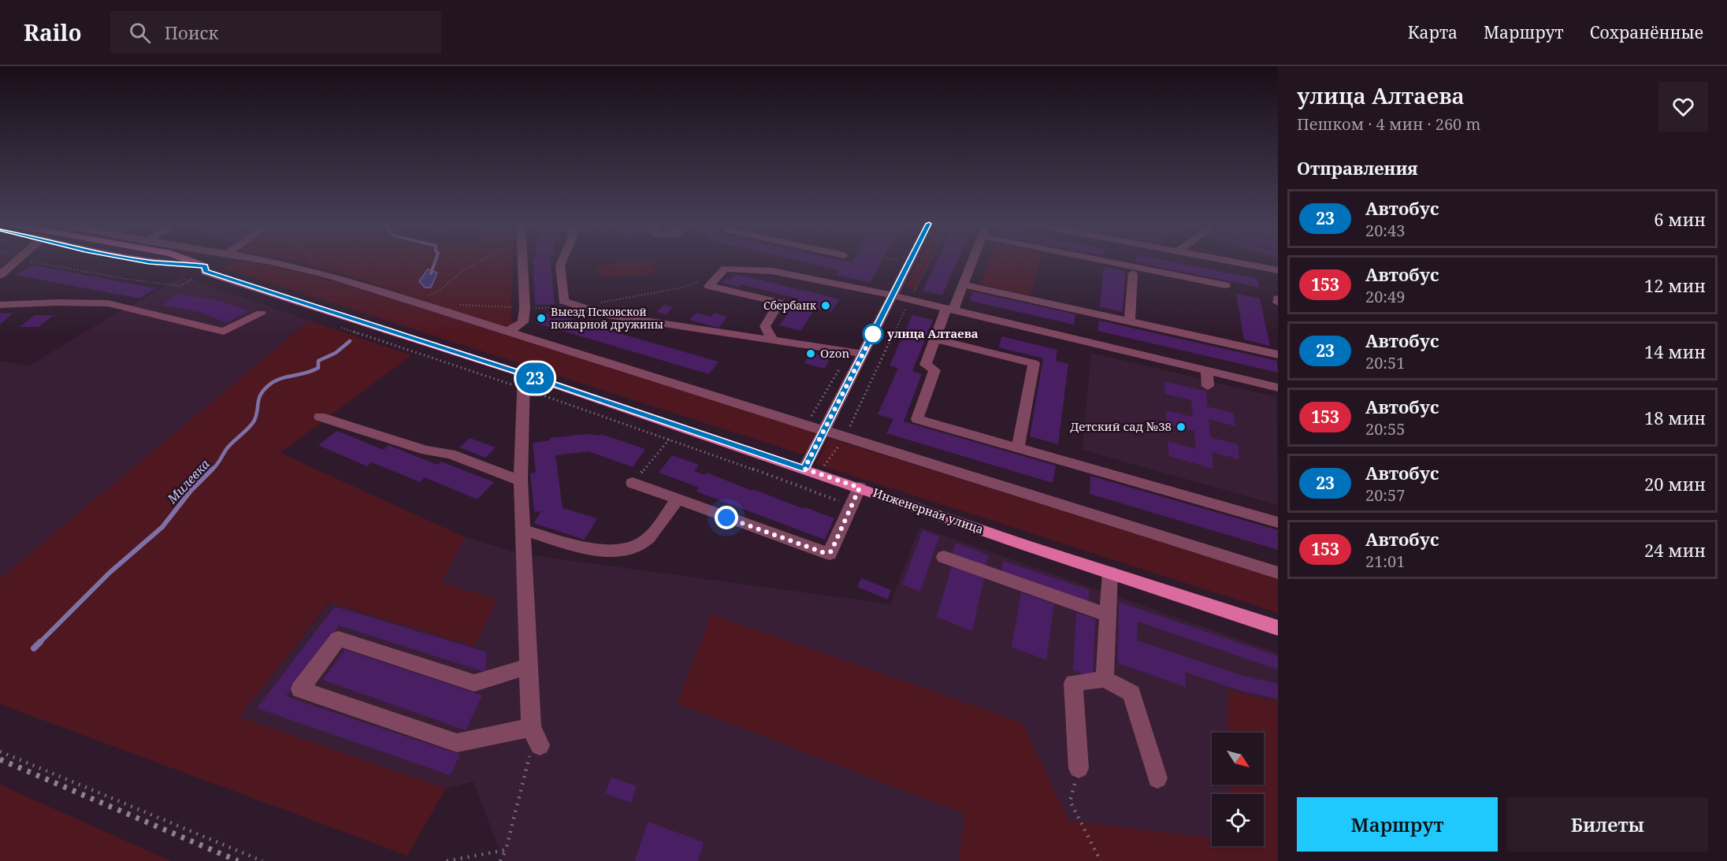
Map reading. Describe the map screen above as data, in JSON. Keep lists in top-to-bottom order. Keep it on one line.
{"streets":{"main road":["Инженерная улица"]},"water":["Милевка"],"places":["Сбербанк","Выезд Псковской пожарной дружины","улица Алтаева","Ozon","Детский сад №38"],"lines":["bus line 23"],"north":"bottom right","page":{"header":"Railo","search":"Поиск","nav":["Карта","Маршрут","Сохранённые"],"on_map":"23","heading":[["улица Алтаева","Пешком · 4 мин · 260 m"],"Отправления"],"list":[{"mark":"23","name":"Автобус","note":"20:43","value":"6 мин"},{"mark":"153","name":"Автобус","note":"20:49","value":"12 мин"},{"mark":"23","name":"Автобус","note":"20:51","value":"14 мин"},{"mark":"153","name":"Автобус","note":"20:55","value":"18 мин"},{"mark":"23","name":"Автобус","note":"20:57","value":"20 мин"},{"mark":"153","name":"Автобус","note":"21:01","value":"24 мин"}],"buttons":["Маршрут","Билеты"]}}
